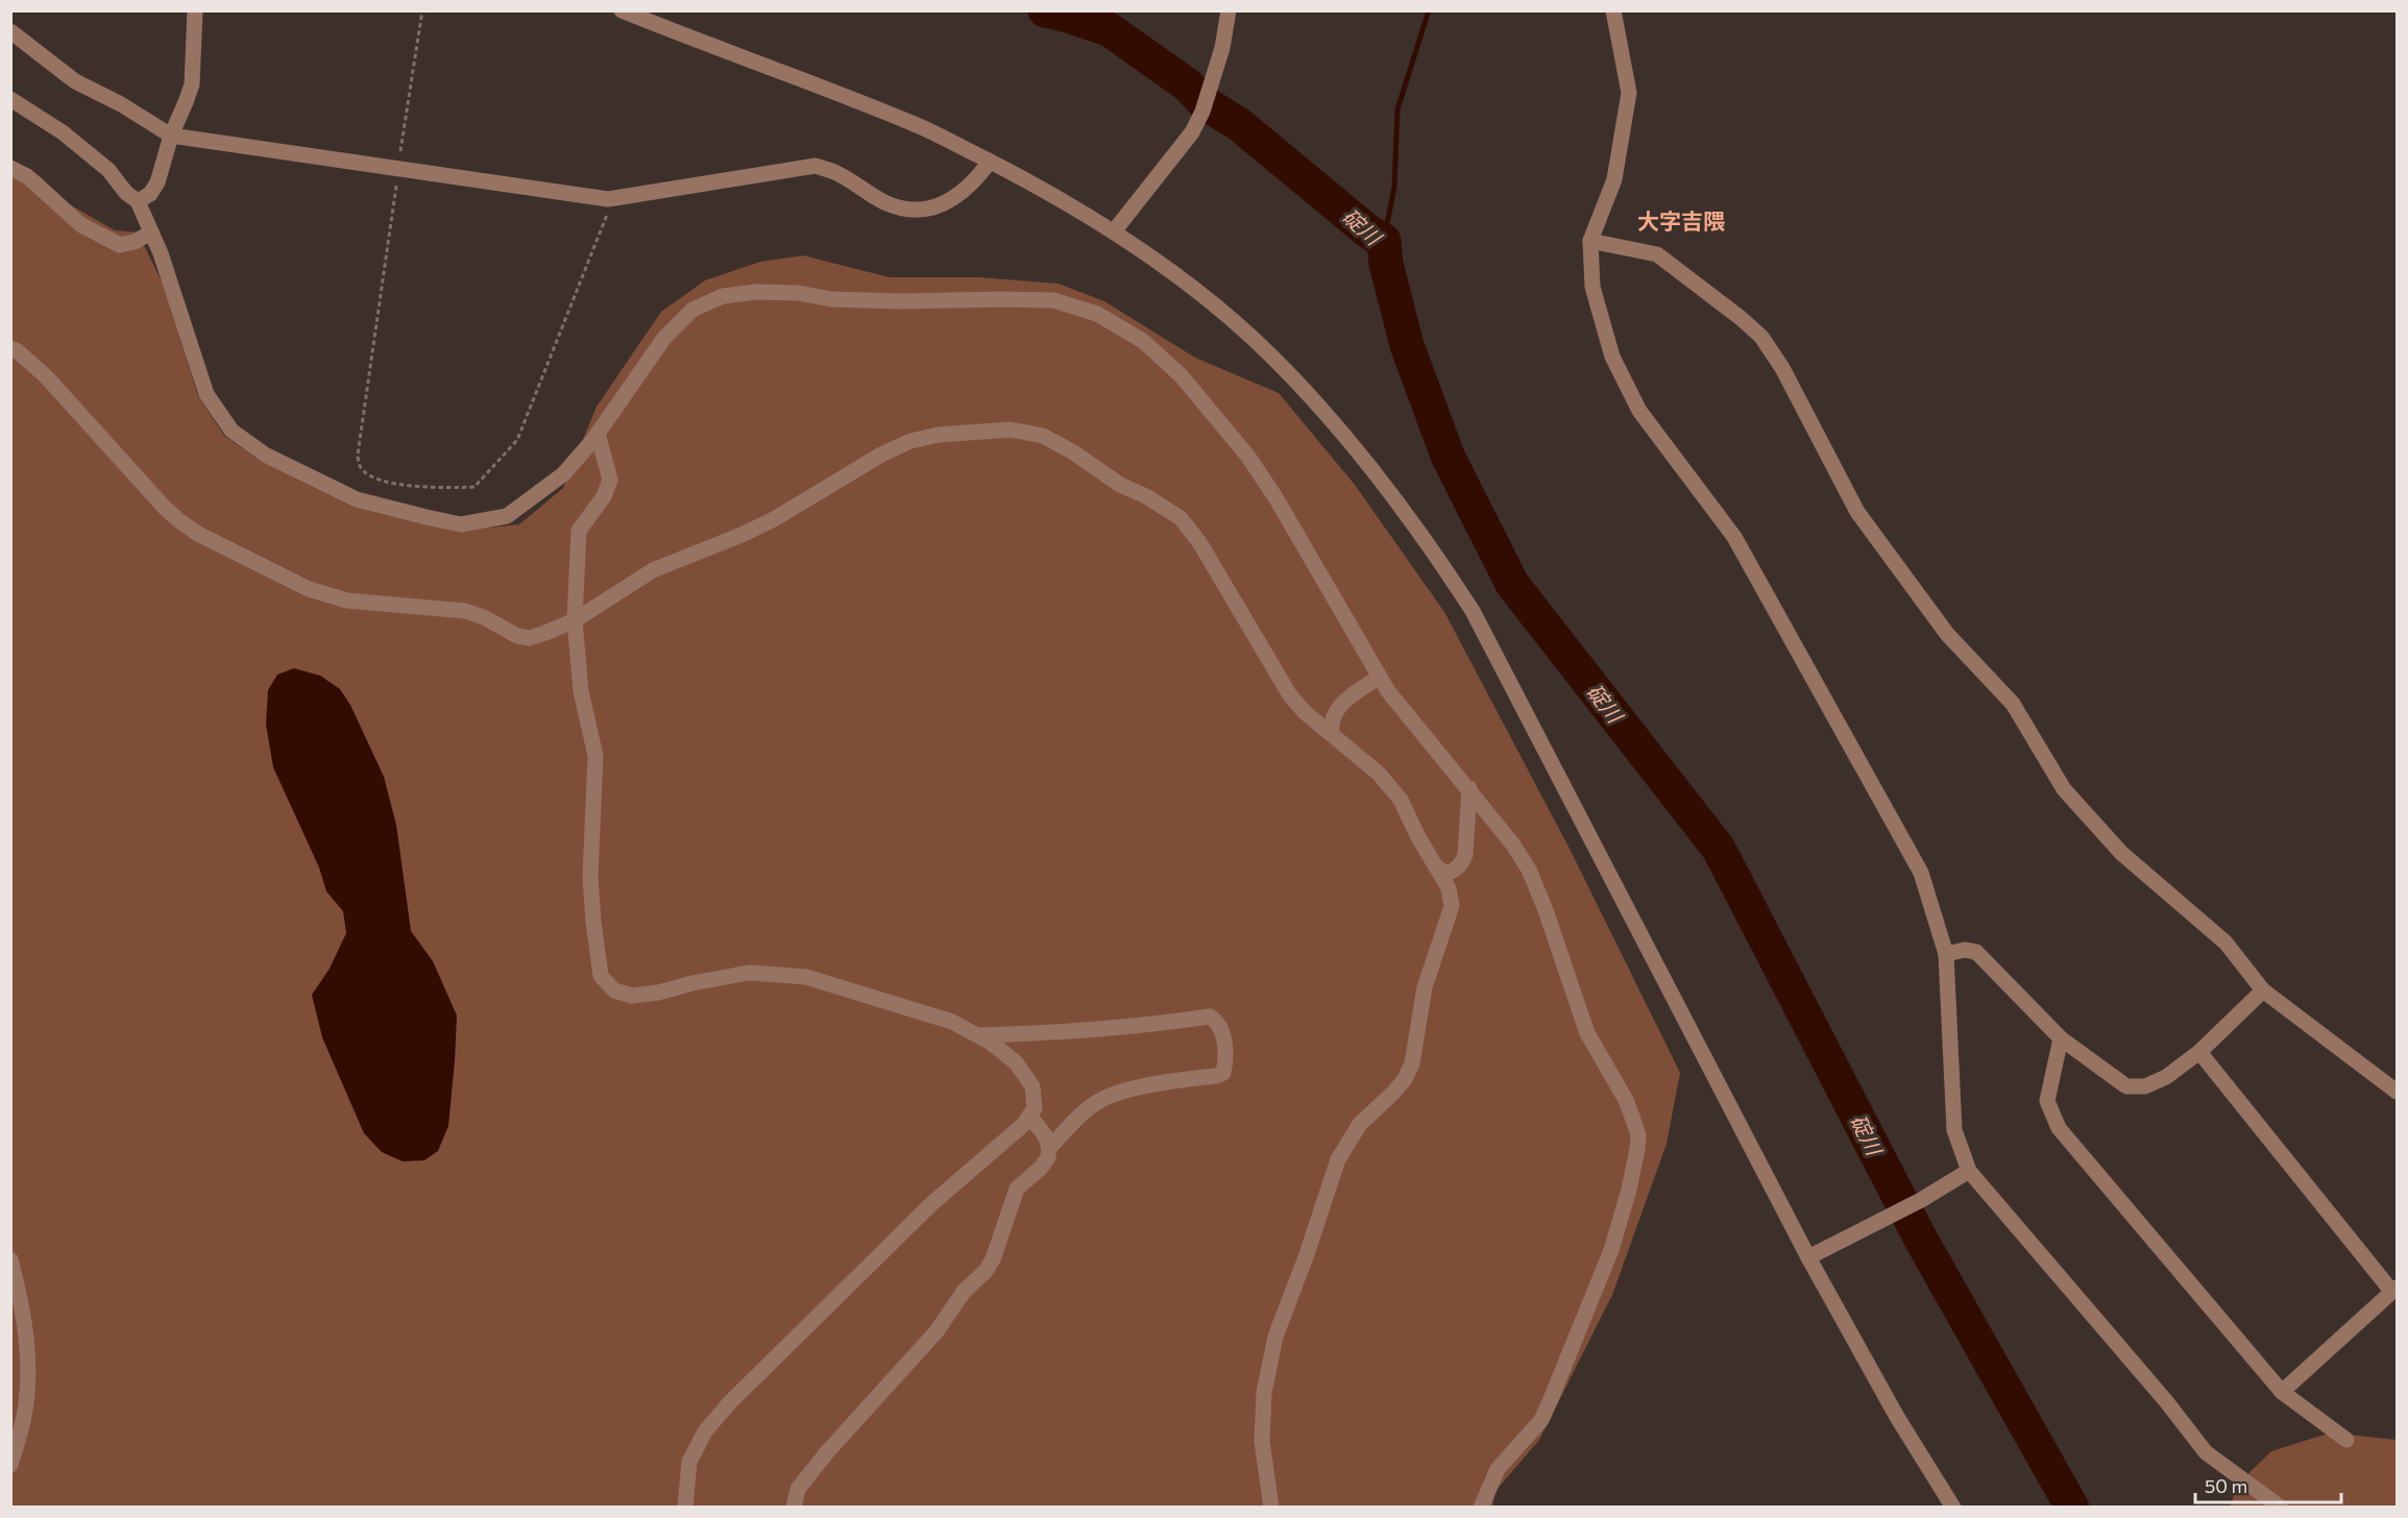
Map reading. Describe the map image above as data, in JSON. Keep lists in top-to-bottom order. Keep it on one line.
{"districts":["大字吉隈"],"water":["碇川"],"scale_bar":"50 m"}
